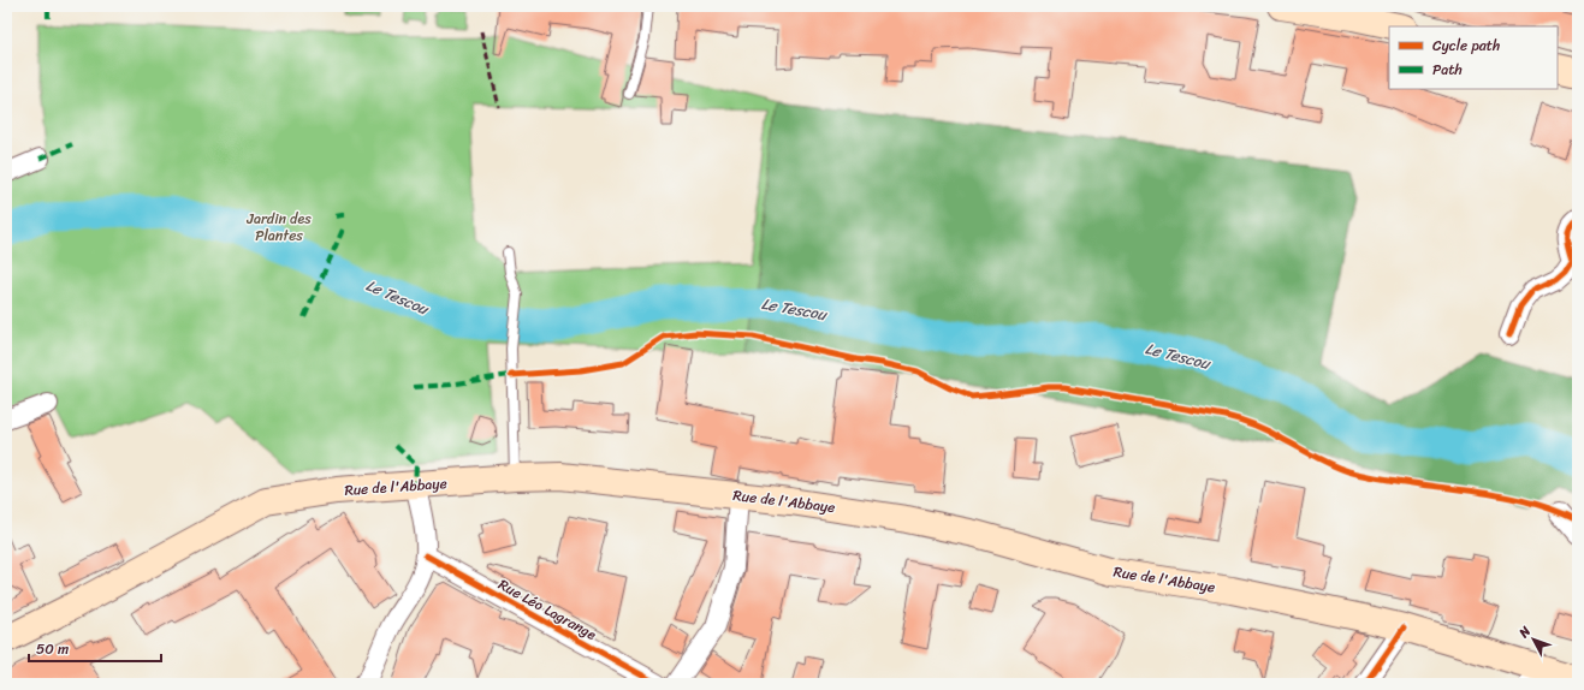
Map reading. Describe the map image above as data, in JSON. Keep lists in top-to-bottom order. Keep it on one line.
{"streets":{"main road":["Rue de l'Abbaye"],"street":["Rue Léo Lagrange"]},"water":["Le Tescou"],"parks":["Jardin des Plantes"],"legend":["Cycle path","Path"],"scale_bar":"50 m","north":"top left"}
